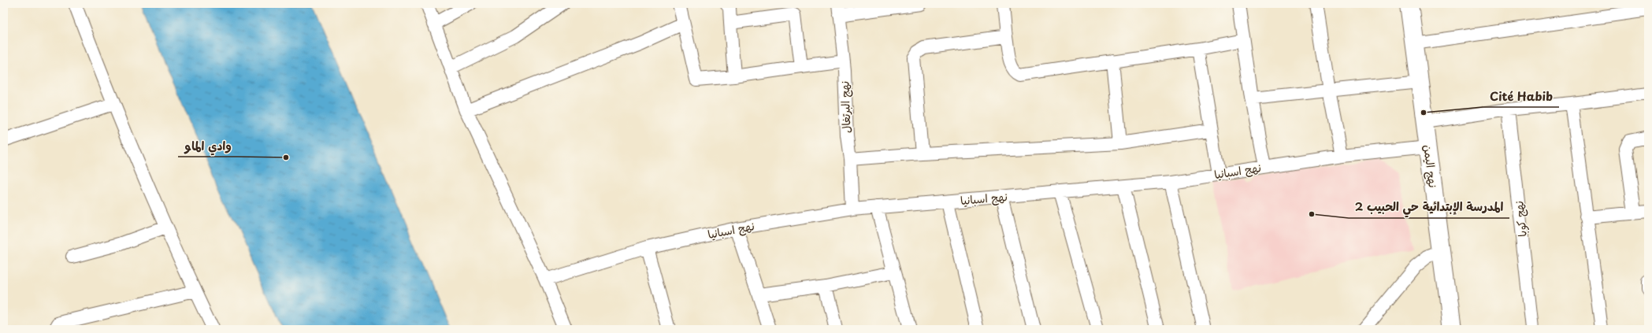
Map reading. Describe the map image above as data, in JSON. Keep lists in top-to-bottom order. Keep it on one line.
{"streets":{"main road":["نهج اليمن"],"street":["نهج البرتغال","نهج اسبانيا","نهج كوبا"]},"crossings":[["نهج البرتغال","نهج اسبانيا"],["نهج اليمن","نهج اسبانيا"]],"places":["Cité Habib","وادي الماو","المدرسة الإبتدائية حي الحبيب 2"]}
